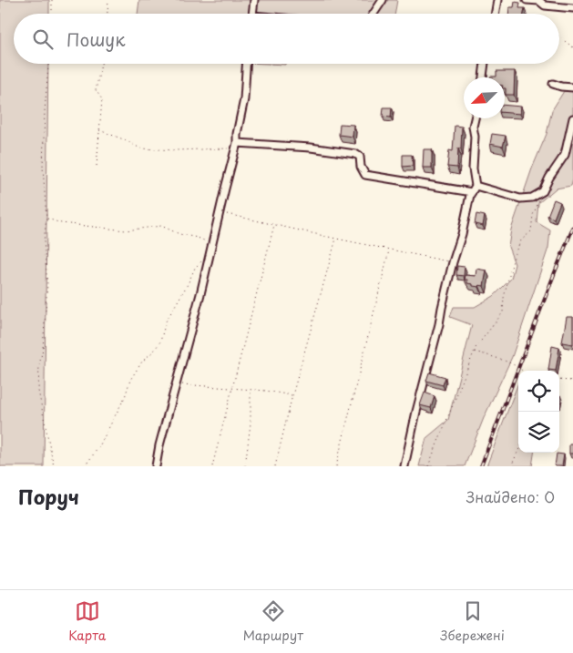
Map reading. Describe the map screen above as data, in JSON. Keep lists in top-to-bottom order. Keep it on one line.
{"north":"bottom left","page":{"search":"Пошук","heading":["Поруч","Знайдено: 0"],"nav":["Карта","Маршрут","Збережені"]}}
